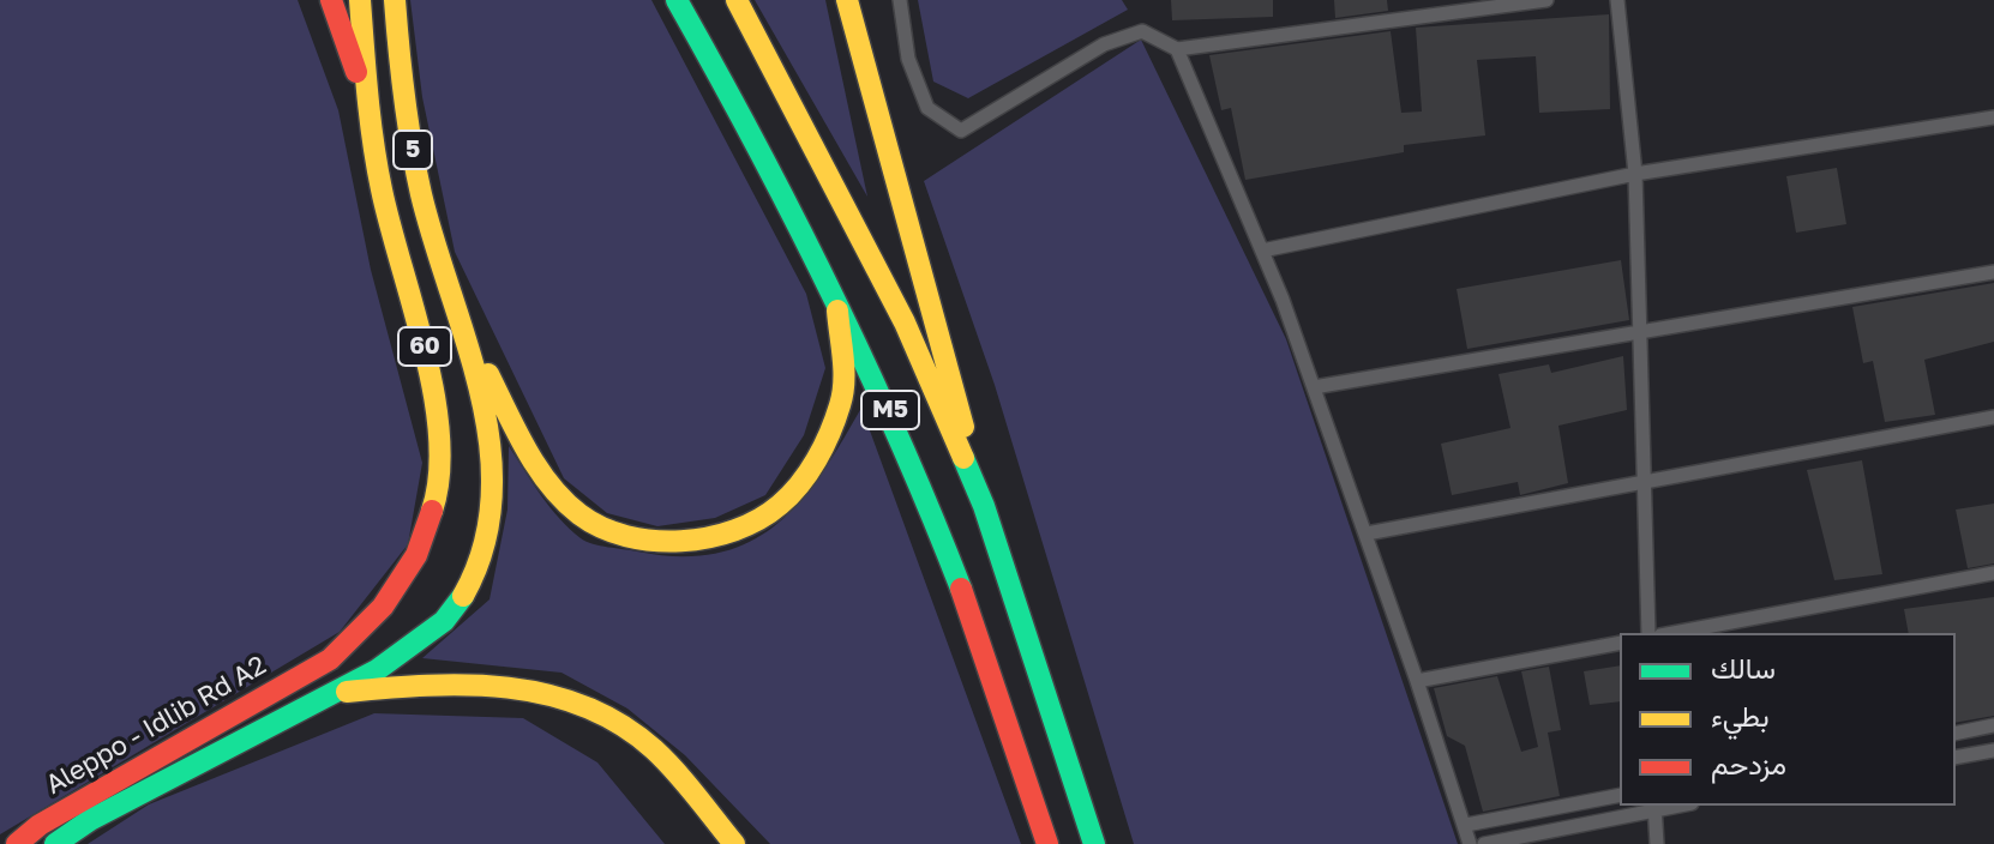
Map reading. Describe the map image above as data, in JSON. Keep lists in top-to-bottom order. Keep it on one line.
{"streets":{"highway":["5","60","M5","Aleppo - Idlib Rd A2"]},"crossings":[["5","60"],["60","Aleppo - Idlib Rd A2"]],"legend":["سالك","بطيء","مزدحم"]}
